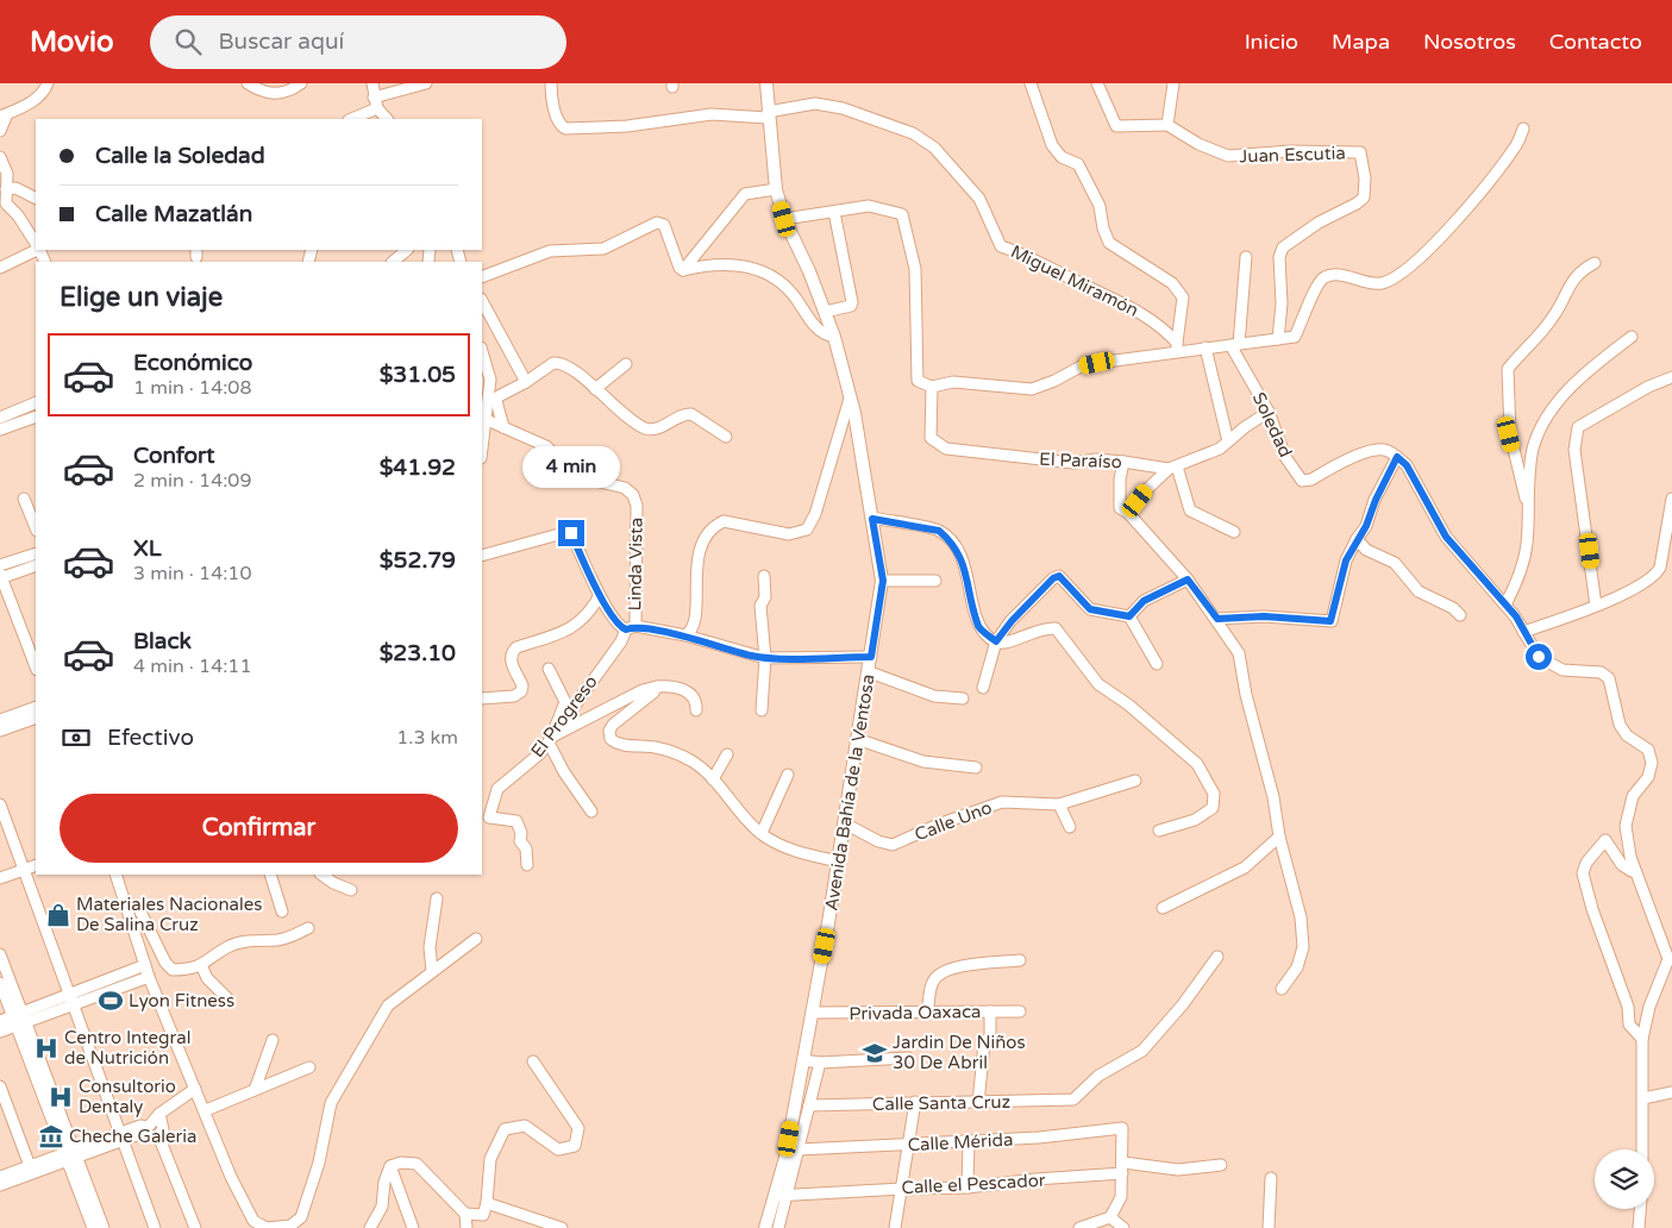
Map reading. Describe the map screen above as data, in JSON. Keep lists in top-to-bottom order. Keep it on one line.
{"streets":{"main road":["Avenida Bahía de la Ventosa"],"street":["Juan Escutia","Miguel Miramón","Soledad","El Paraíso","Linda Vista","El Progreso","Calle Uno","Privada Oaxaca","Calle Santa Cruz","Calle Mérida","Calle el Pescador"]},"crossings":[["Miguel Miramón","Avenida Bahía de la Ventosa"],["Linda Vista","El Progreso"],["Avenida Bahía de la Ventosa","Calle Uno"],["Avenida Bahía de la Ventosa","Privada Oaxaca"],["Avenida Bahía de la Ventosa","Calle el Pescador"],["Calle Mérida","Calle el Pescador"]],"places":{"shop":["Materiales Nacionales De Salina Cruz"],"sports":["Lyon Fitness"],"hospital":["Centro Integral de Nutrición","Consultorio Dentaly"],"school or university":["Jardin De Niños 30 De Abril"],"museum":["Cheche Galeria"]},"page":{"header":"Movio","search":"Buscar aquí","nav":["Inicio","Mapa","Nosotros","Contacto"],"banner":["Calle la Soledad","Calle Mazatlán"],"heading":"Elige un viaje","list":[{"name":"Económico","note":"1 min · 14:08","value":"$31.05"},{"name":"Confort","note":"2 min · 14:09","value":"$41.92"},{"name":"XL","note":"3 min · 14:10","value":"$52.79"},{"name":"Black","note":"4 min · 14:11","value":"$23.10"}],"bubble":"4 min","pay":["Efectivo","1.3 km"],"buttons":"Confirmar"}}
